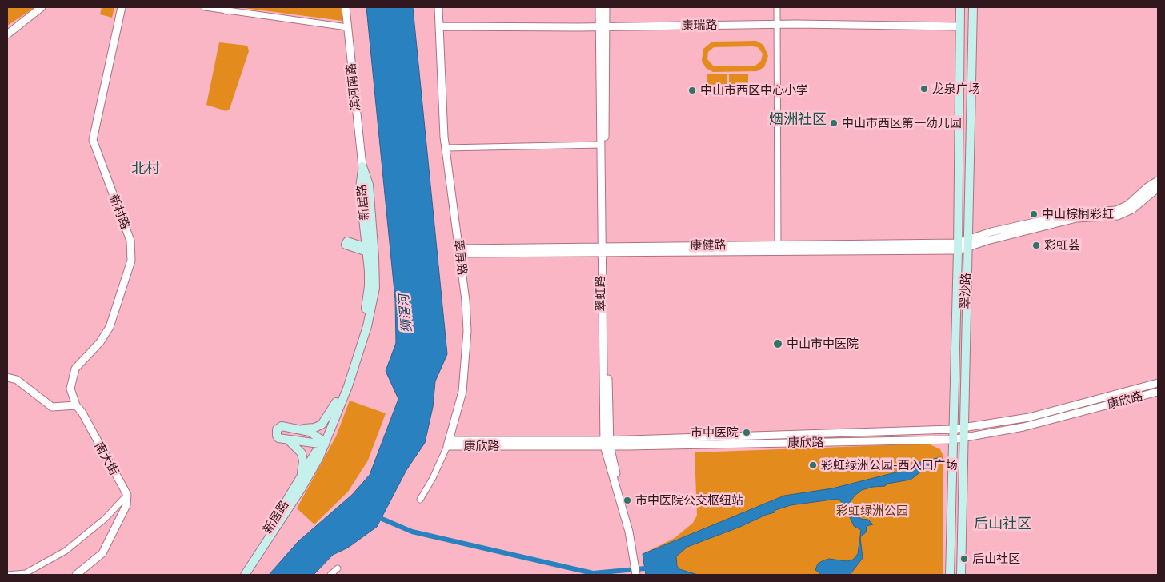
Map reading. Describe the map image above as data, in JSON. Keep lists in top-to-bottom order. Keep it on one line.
{"streets":{"main road":["新居路","翠沙路"],"street":["康瑞路","滨河南路","新村路","康健路","翠屏路","翠虹路","康欣路","南大街"]},"crossings":[["康瑞路","翠屏路"],["康瑞路","翠沙路"],["康瑞路","翠虹路"],["滨河南路","新居路"],["新村路","南大街"],["康健路","翠屏路"],["康健路","翠沙路"],["康健路","翠虹路"],["翠屏路","康欣路"],["翠沙路","康欣路"],["翠虹路","康欣路"]],"districts":["烟洲社区","北村","后山社区"],"water":["狮滘河"],"parks":["彩虹绿洲公园"],"places":["龙泉广场","中山市西区中心小学","中山市西区第一幼儿园","中山棕榈彩虹","彩虹荟","中山市中医院","市中医院","彩虹绿洲公园-西入口广场","市中医院公交枢纽站","后山社区"]}
